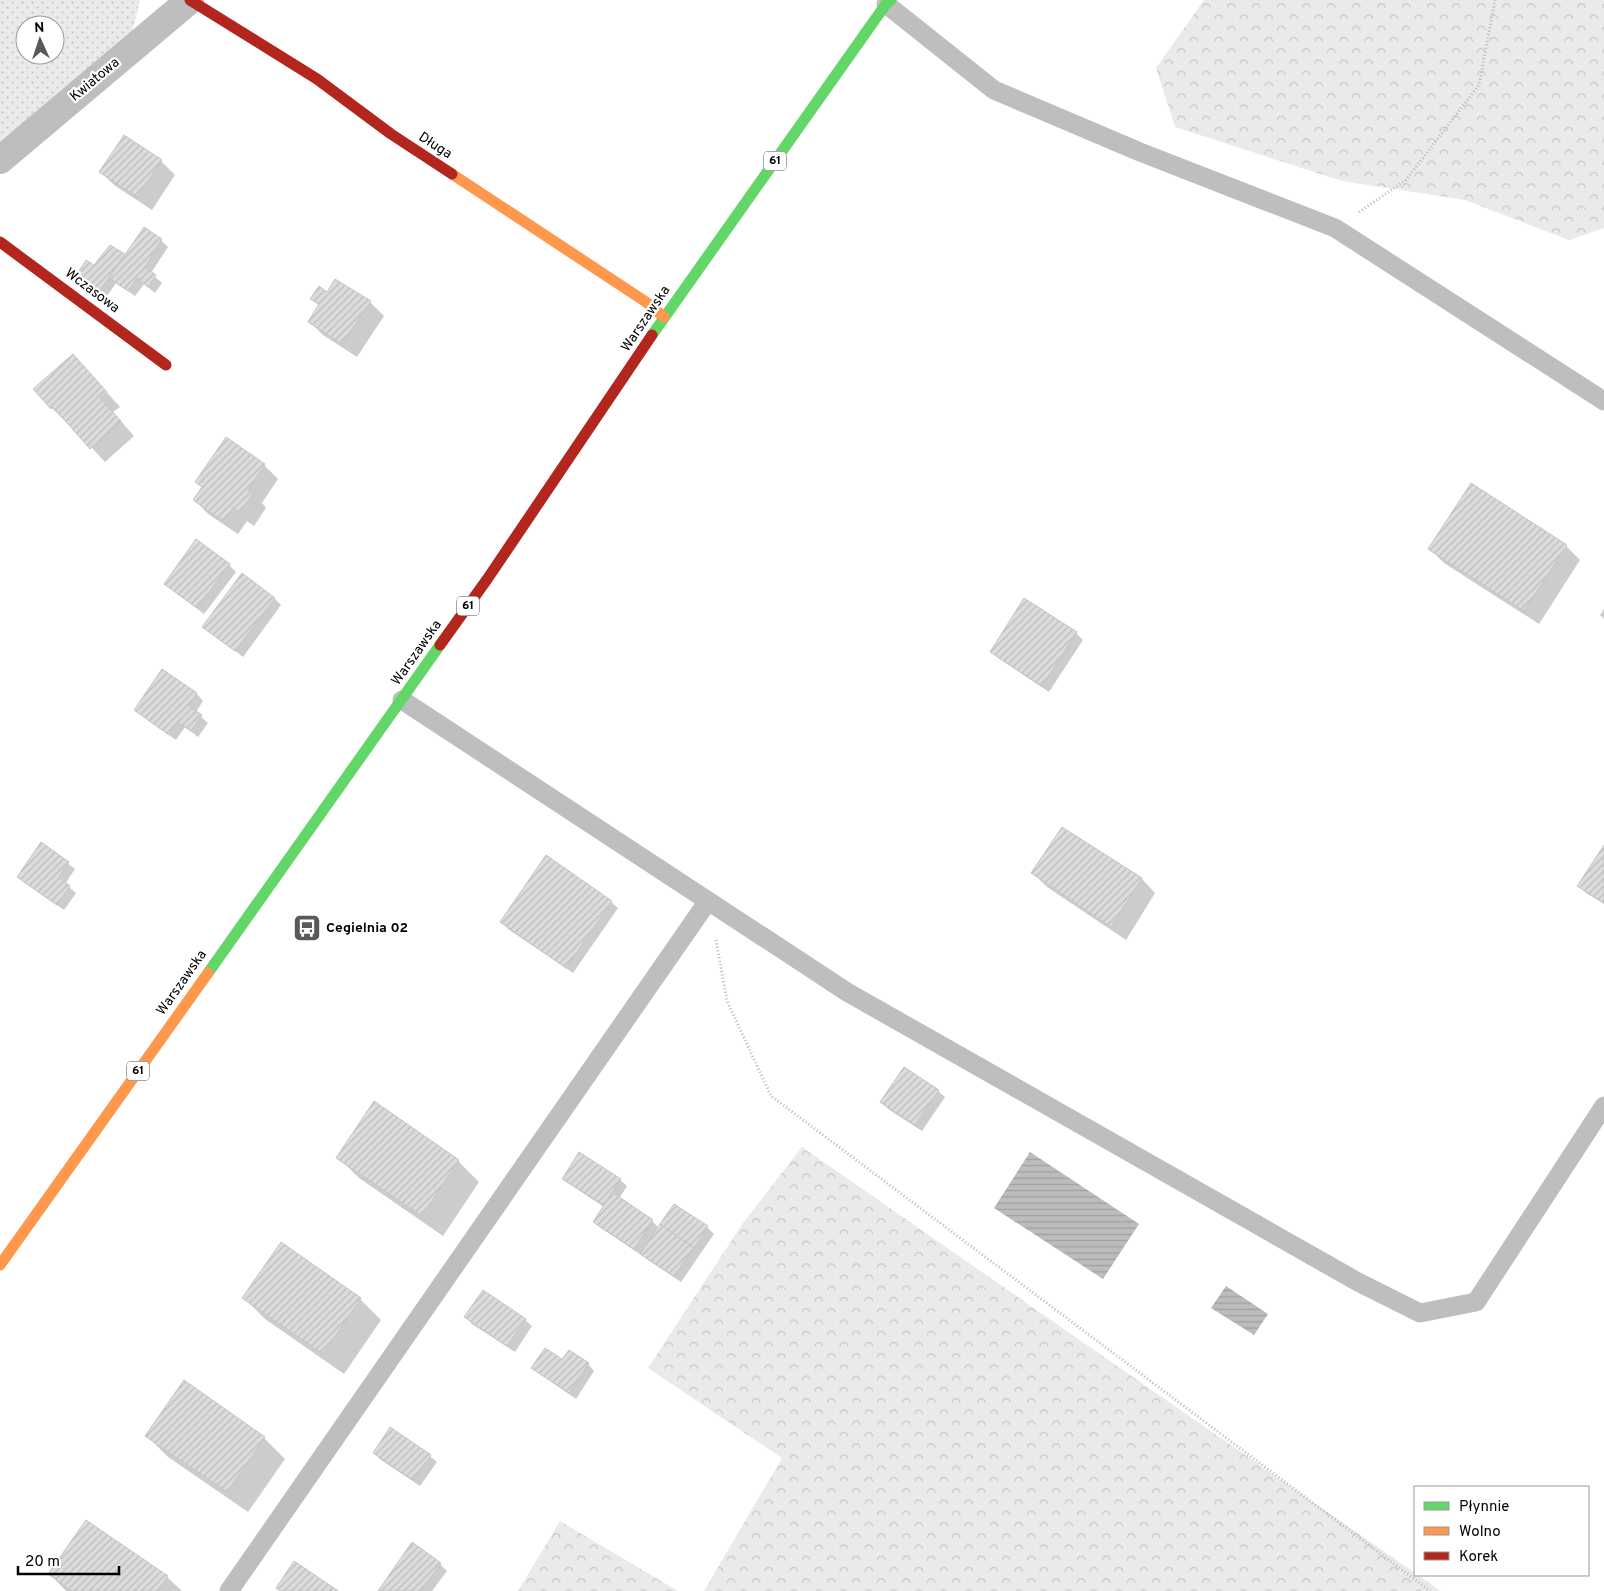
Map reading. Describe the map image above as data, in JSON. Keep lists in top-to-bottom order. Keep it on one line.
{"streets":{"main road":["Długa","61","Wczasowa","Warszawska"],"street":["Kwiatowa"]},"crossings":[["Kwiatowa","Długa"],["Długa","Warszawska"]],"places":{"bus stop":["Cegielnia 02"]},"legend":["Płynnie","Wolno","Korek"],"scale_bar":"20 m","north":"top"}
